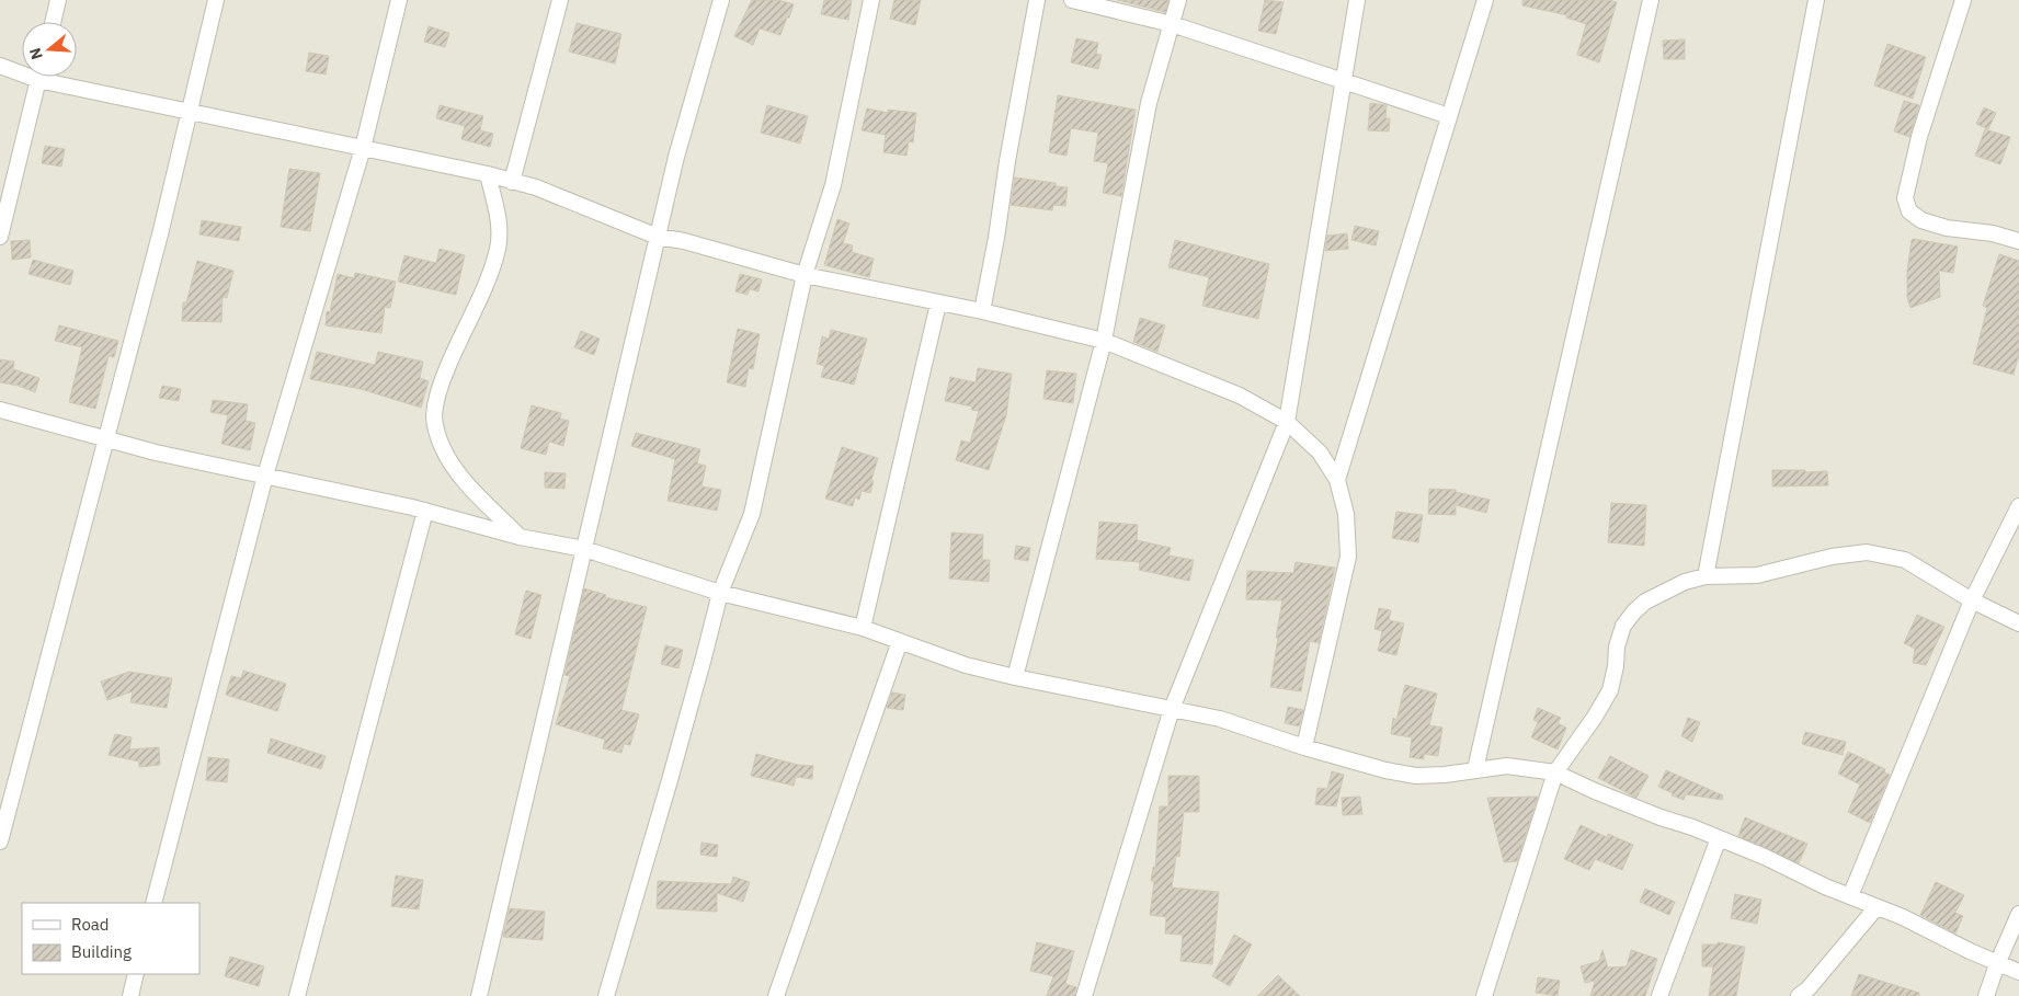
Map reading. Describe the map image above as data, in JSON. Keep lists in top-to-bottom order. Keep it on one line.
{"legend":["Road","Building"],"north":"left"}
